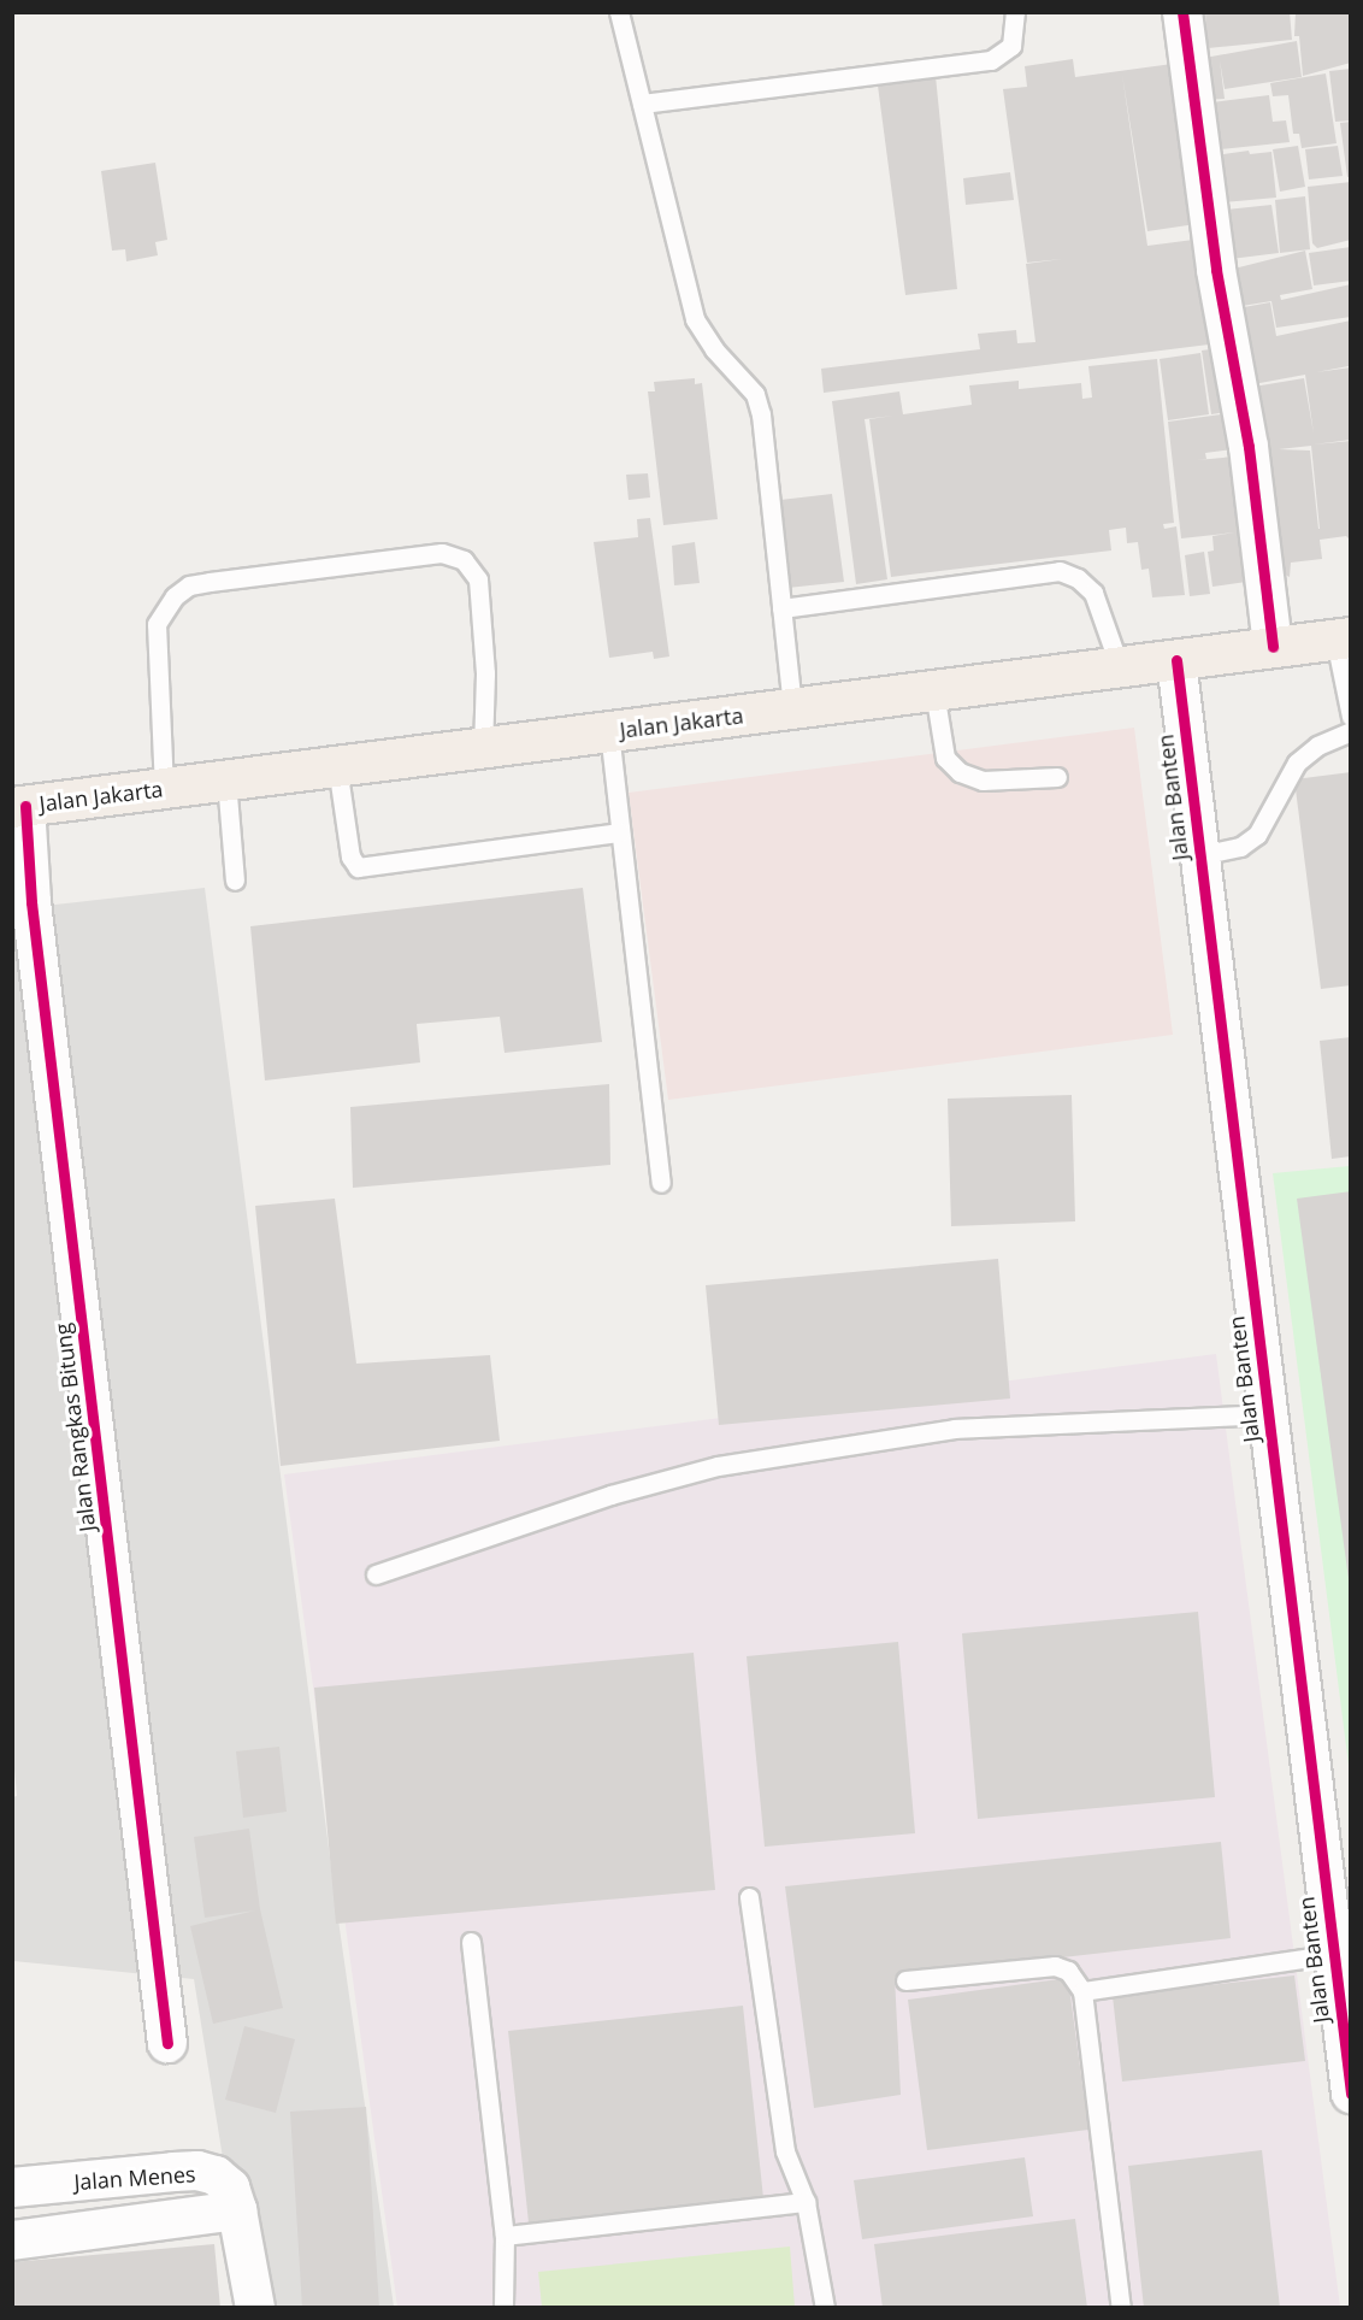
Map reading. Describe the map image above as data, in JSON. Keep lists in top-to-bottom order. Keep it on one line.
{"streets":{"main road":["Jalan Jakarta"],"street":["Jalan Banten","Jalan Rangkas Bitung","Jalan Menes"]},"crossings":[["Jalan Jakarta","Jalan Banten"],["Jalan Jakarta","Jalan Rangkas Bitung"]]}
